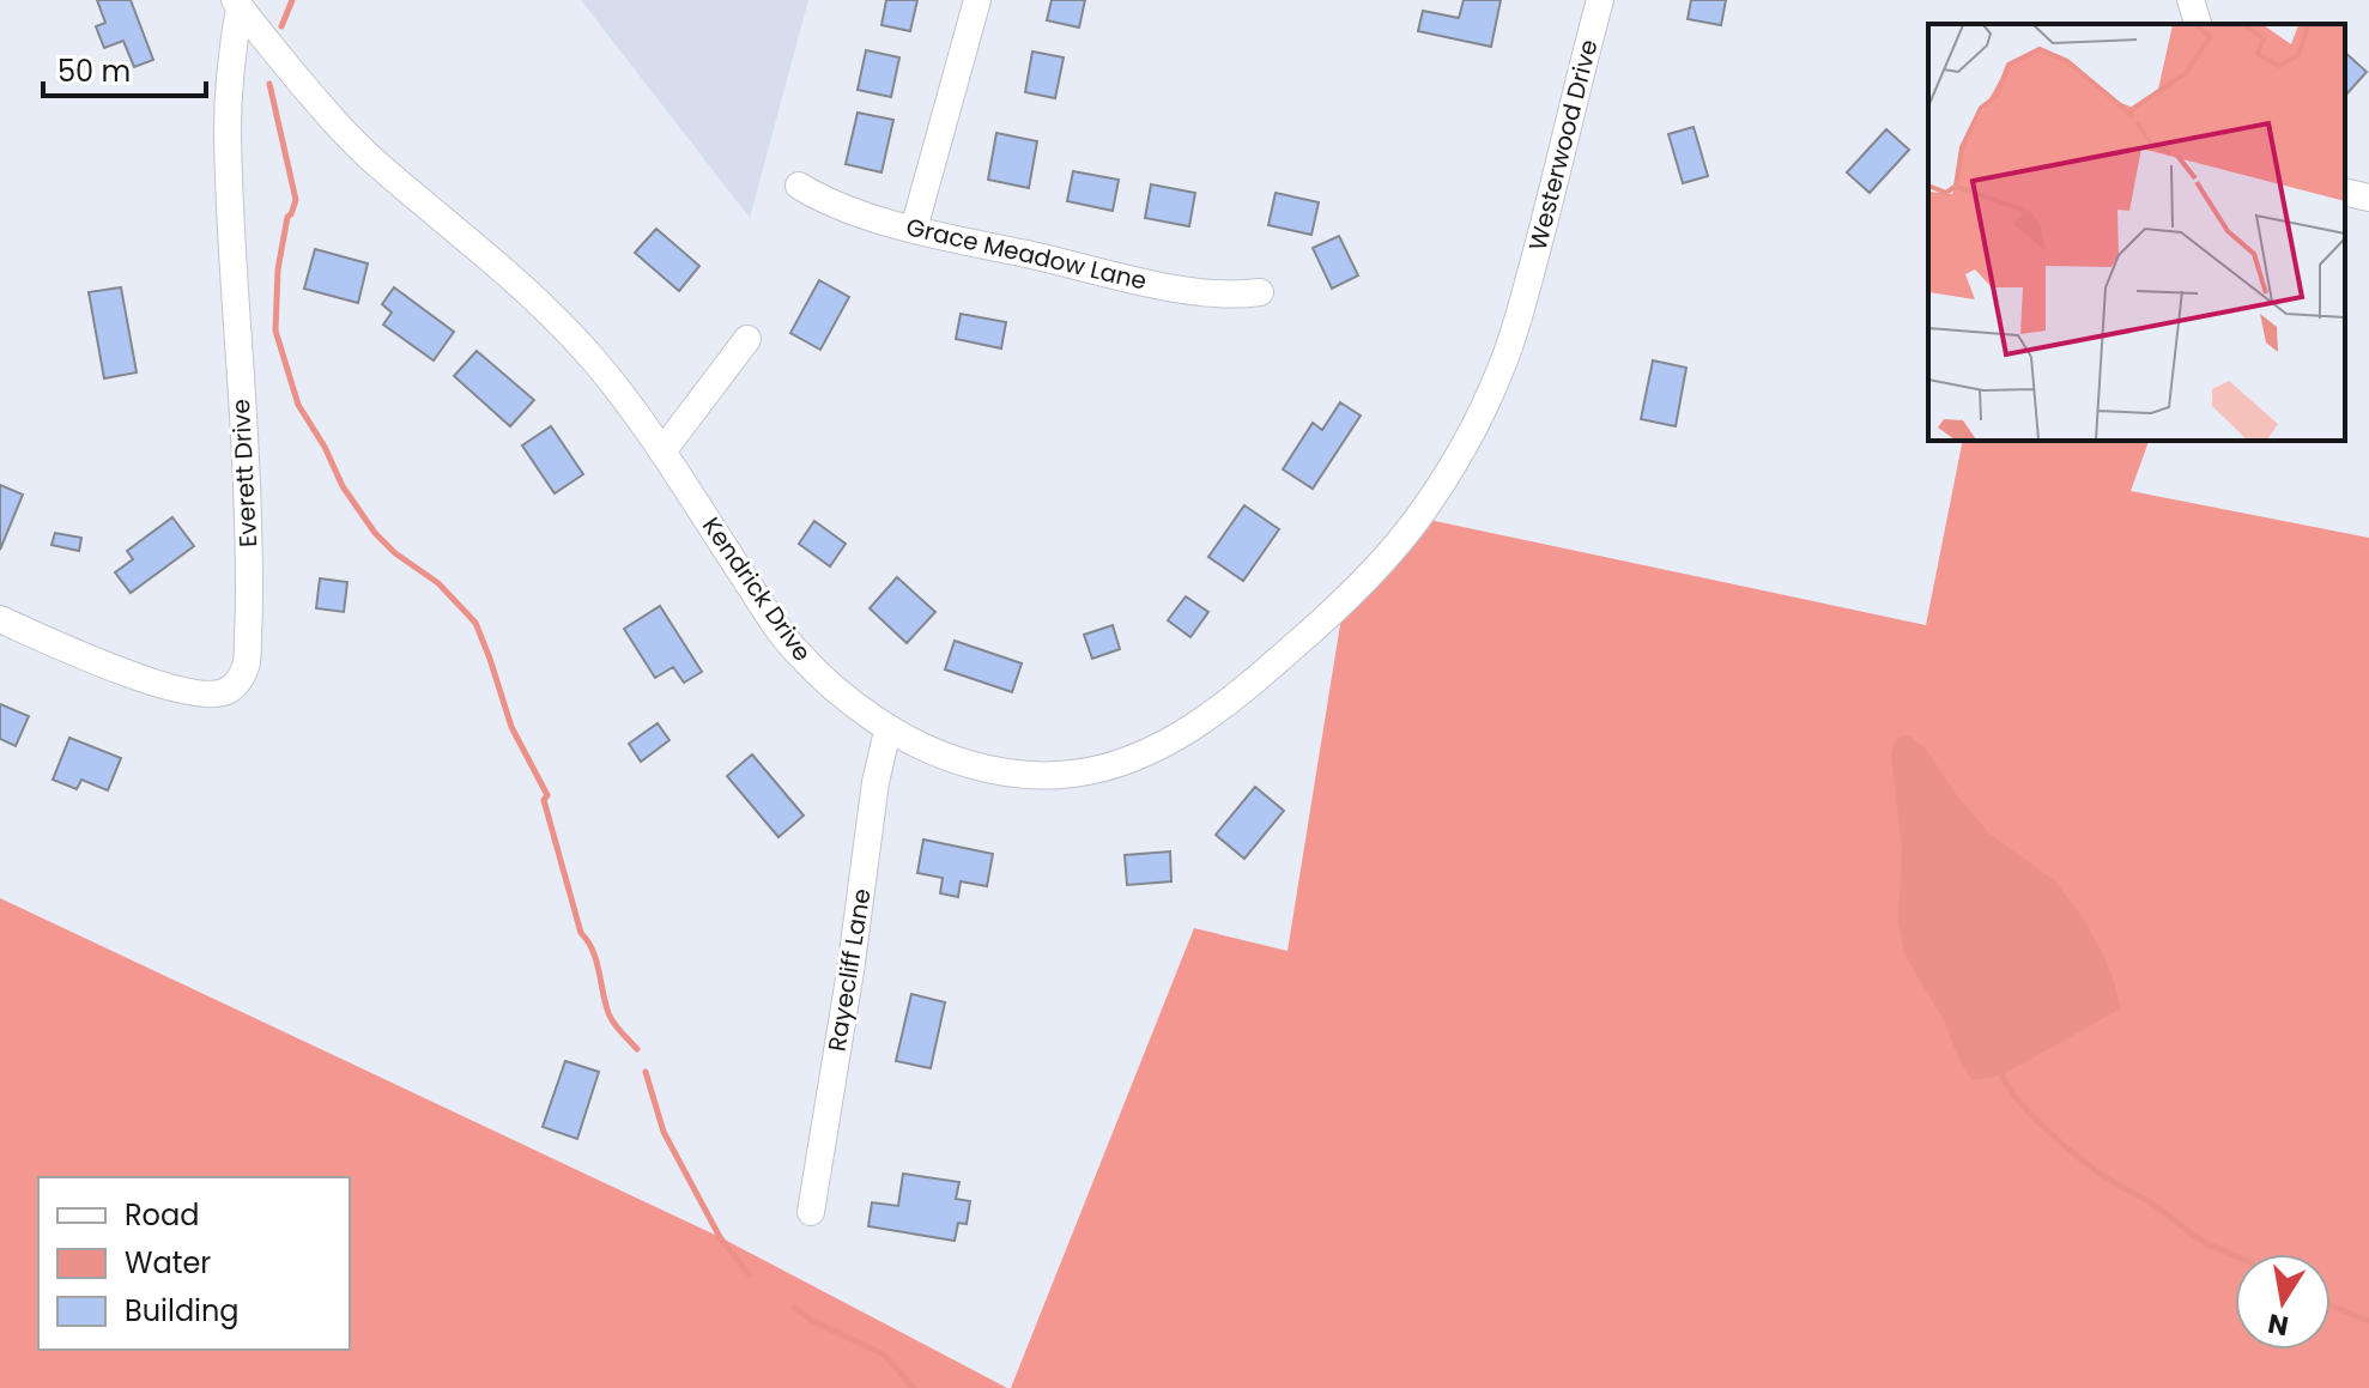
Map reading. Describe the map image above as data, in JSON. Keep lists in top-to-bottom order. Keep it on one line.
{"streets":{"street":["Westerwood Drive","Grace Meadow Lane","Everett Drive","Kendrick Drive","Rayecliff Lane"]},"crossings":[["Westerwood Drive","Kendrick Drive"],["Everett Drive","Kendrick Drive"],["Kendrick Drive","Rayecliff Lane"]],"legend":["Road","Water","Building"],"scale_bar":"50 m","north":"bottom"}
